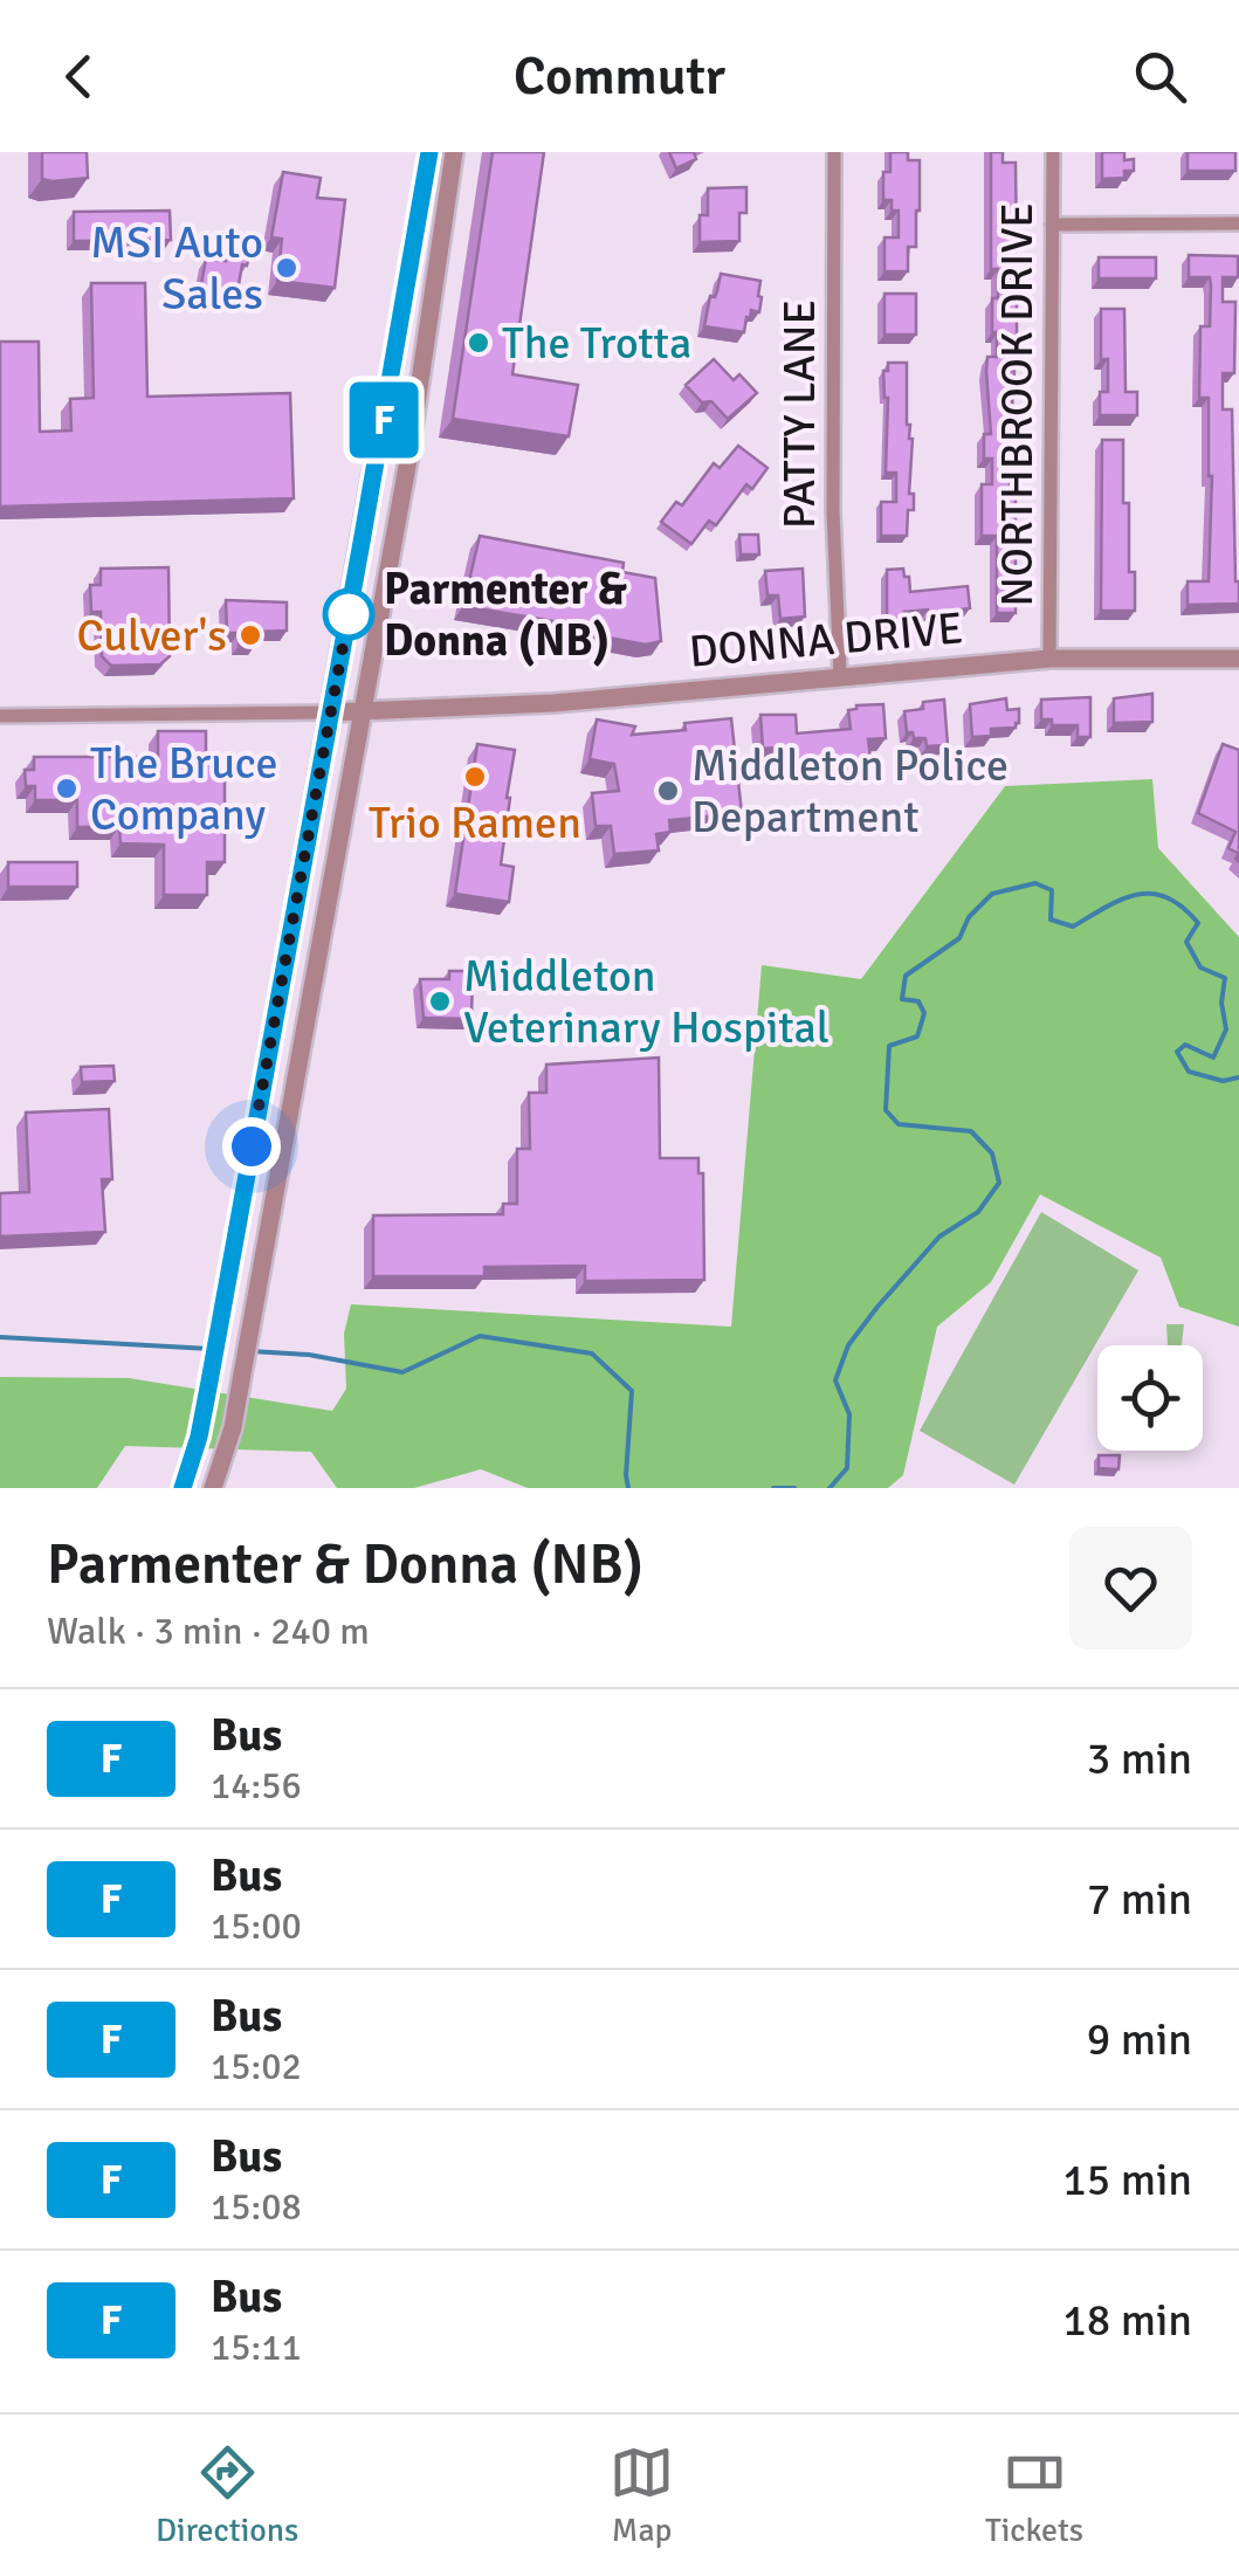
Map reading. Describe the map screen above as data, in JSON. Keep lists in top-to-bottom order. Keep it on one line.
{"streets":{"street":["NORTHBROOK DRIVE","PATTY LANE","DONNA DRIVE"]},"crossings":[["NORTHBROOK DRIVE","DONNA DRIVE"],["PATTY LANE","DONNA DRIVE"]],"places":["MSI Auto Sales","The Trotta","Parmenter & Donna (NB)","Culver's","Trio Ramen","The Bruce Company","Middleton Police Department","Middleton Veterinary Hospital"],"lines":["bus line F"],"page":{"header":"Commutr","on_map":"F","heading":["Parmenter & Donna (NB)","Walk · 3 min · 240 m"],"list":[{"mark":"F","name":"Bus","note":"14:56","value":"3 min"},{"mark":"F","name":"Bus","note":"15:00","value":"7 min"},{"mark":"F","name":"Bus","note":"15:02","value":"9 min"},{"mark":"F","name":"Bus","note":"15:08","value":"15 min"},{"mark":"F","name":"Bus","note":"15:11","value":"18 min"}],"tabs":["Directions","Map","Tickets"]}}
